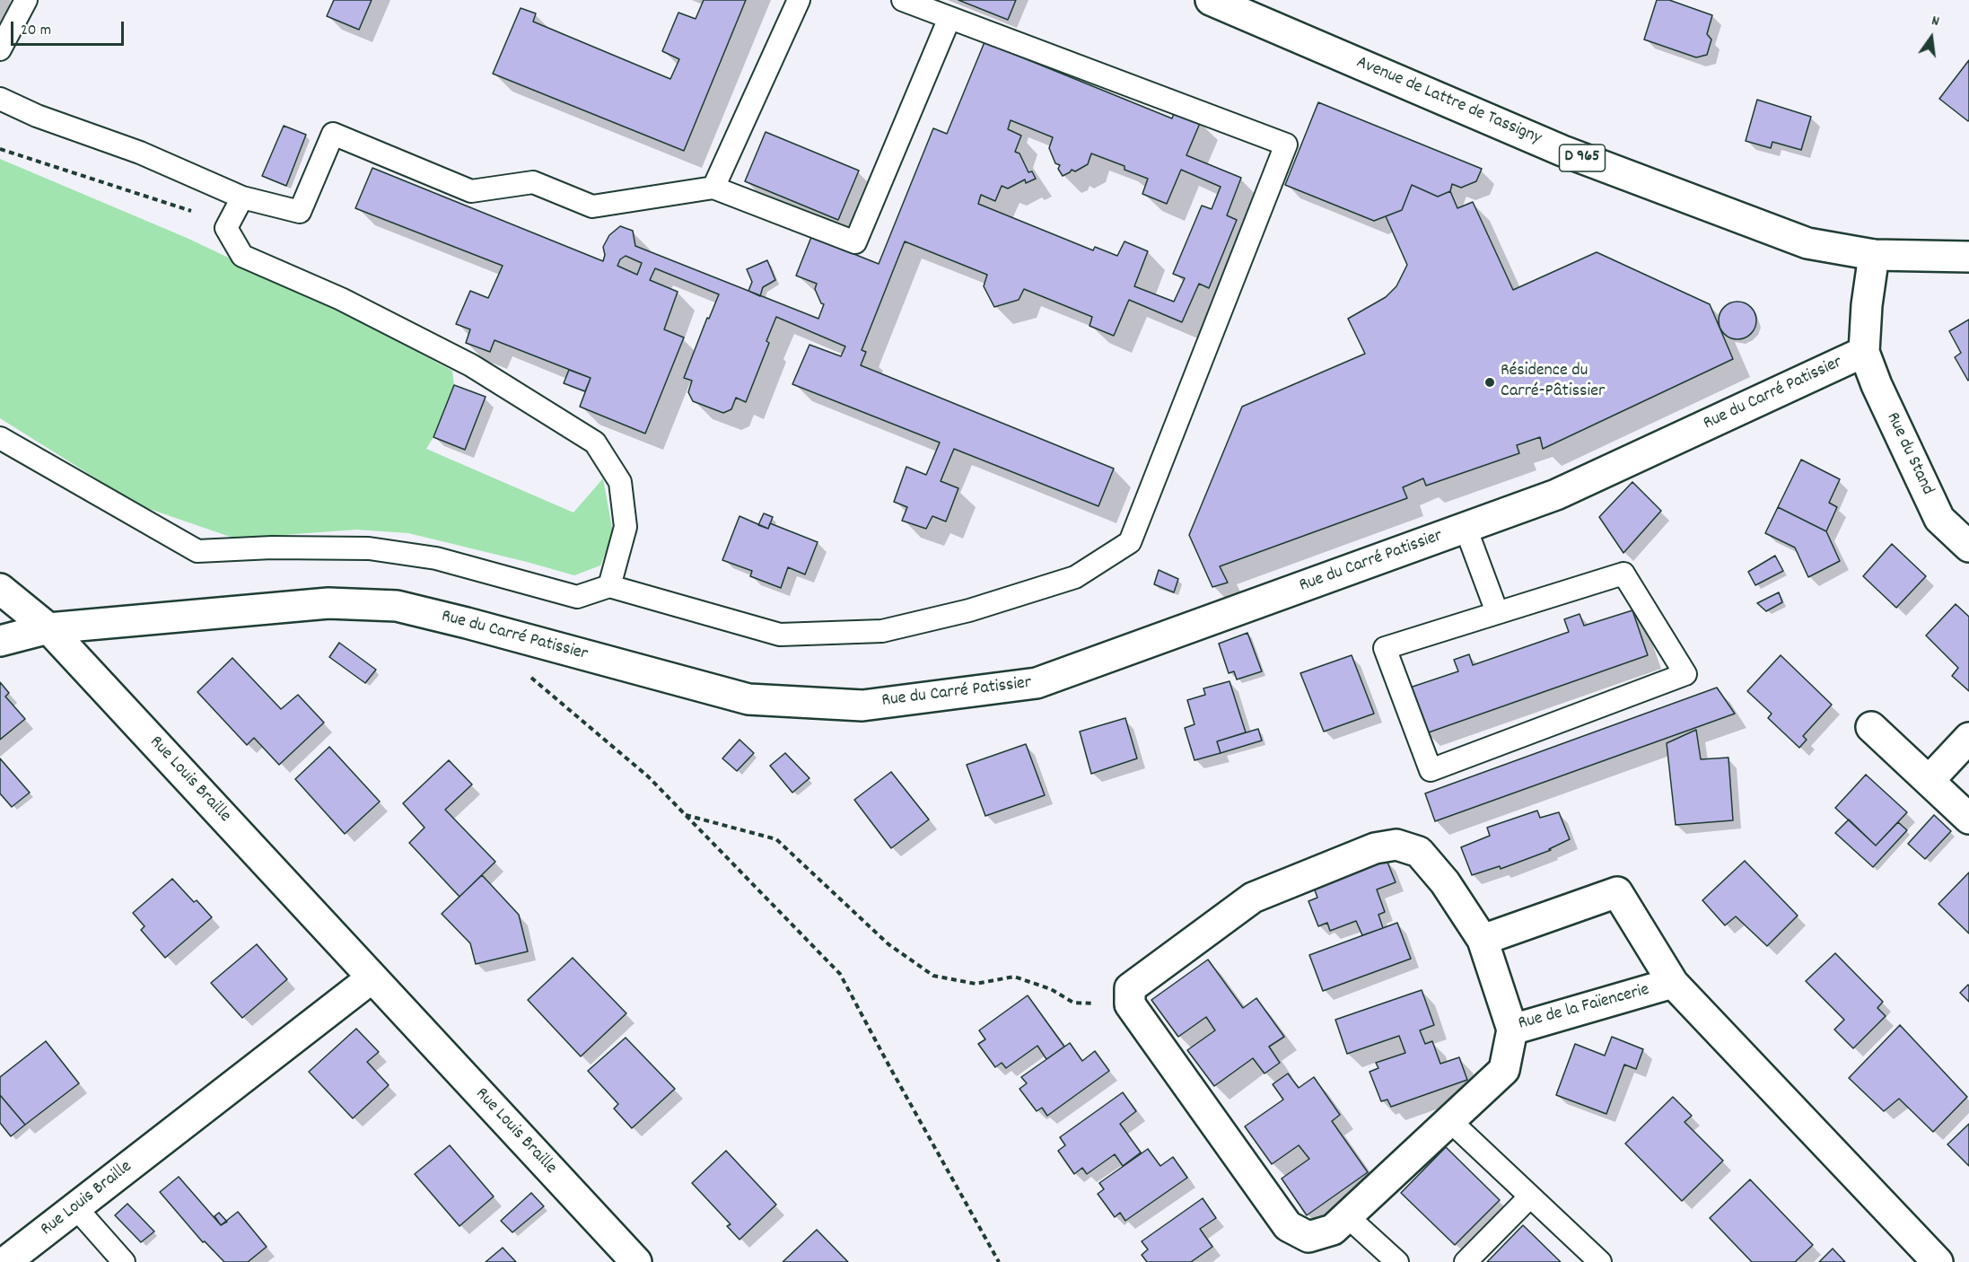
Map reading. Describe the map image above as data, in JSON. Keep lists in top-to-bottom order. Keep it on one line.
{"streets":{"street":["Avenue de Lattre de Tassigny","D 965","Rue du Carré Patissier","Rue du Stand","Rue Louis Braille","Rue de la Faïencerie"]},"crossings":[["Avenue de Lattre de Tassigny","Rue du Carré Patissier"],["Rue du Carré Patissier","Rue du Stand"],["Rue du Carré Patissier","Rue Louis Braille"]],"places":["Résidence du Carré-Pâtissier"],"scale_bar":"20 m","north":"top"}
